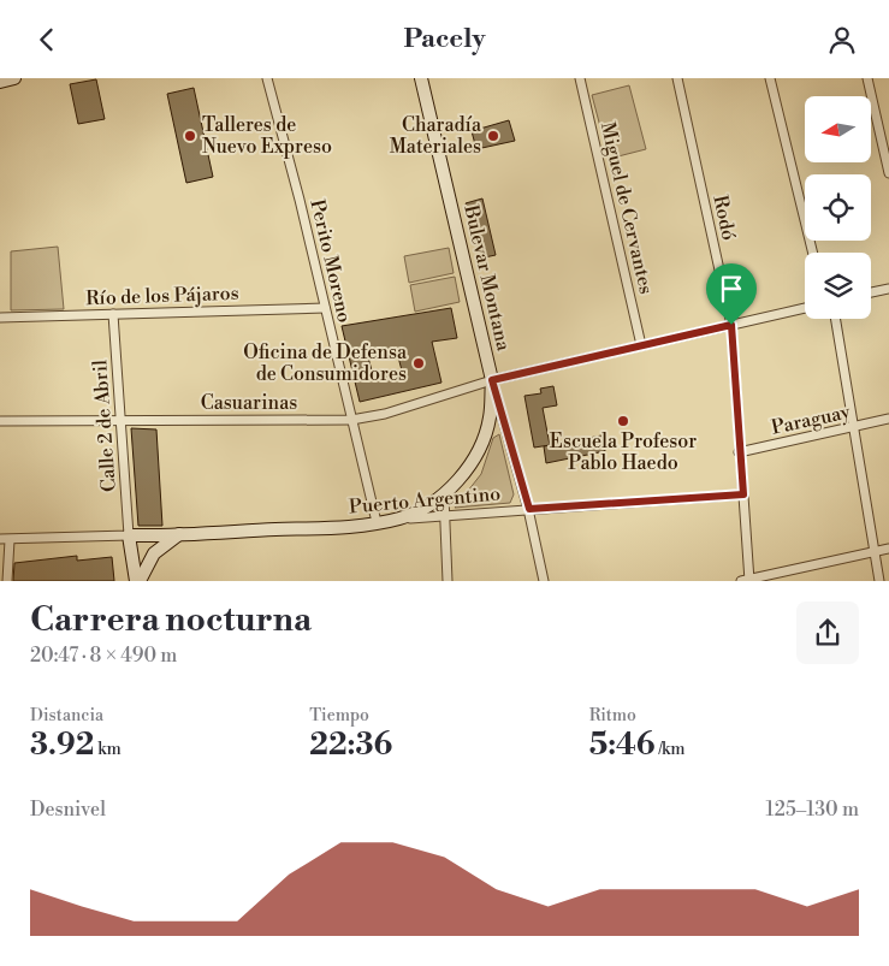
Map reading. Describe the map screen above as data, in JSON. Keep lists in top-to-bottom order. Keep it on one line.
{"streets":{"main road":["Bulevar Montana","Puerto Argentino"],"street":["Miguel de Cervantes","Rodó","Perito Moreno","Río de los Pájaros","Casuarinas","Paraguay","Calle 2 de Abril"]},"crossings":[["Miguel de Cervantes","Casuarinas"],["Rodó","Casuarinas"],["Rodó","Paraguay"],["Rodó","Puerto Argentino"],["Perito Moreno","Río de los Pájaros"],["Perito Moreno","Casuarinas"],["Perito Moreno","Puerto Argentino"],["Bulevar Montana","Casuarinas"],["Bulevar Montana","Puerto Argentino"],["Río de los Pájaros","Calle 2 de Abril"],["Casuarinas","Calle 2 de Abril"],["Calle 2 de Abril","Puerto Argentino"]],"places":["Talleres de Nuevo Expreso","Charadía Materiales","Oficina de Defensa de Consumidores","Escuela Profesor Pablo Haedo"],"north":"left","page":{"header":"Pacely","heading":["Carrera nocturna","20:47 · 8 × 490 m"],"stats":[["Distancia","3.92 km"],["Tiempo","22:36"],["Ritmo","5:46 /km"]],"chart":["Desnivel","125–130 m"]}}
